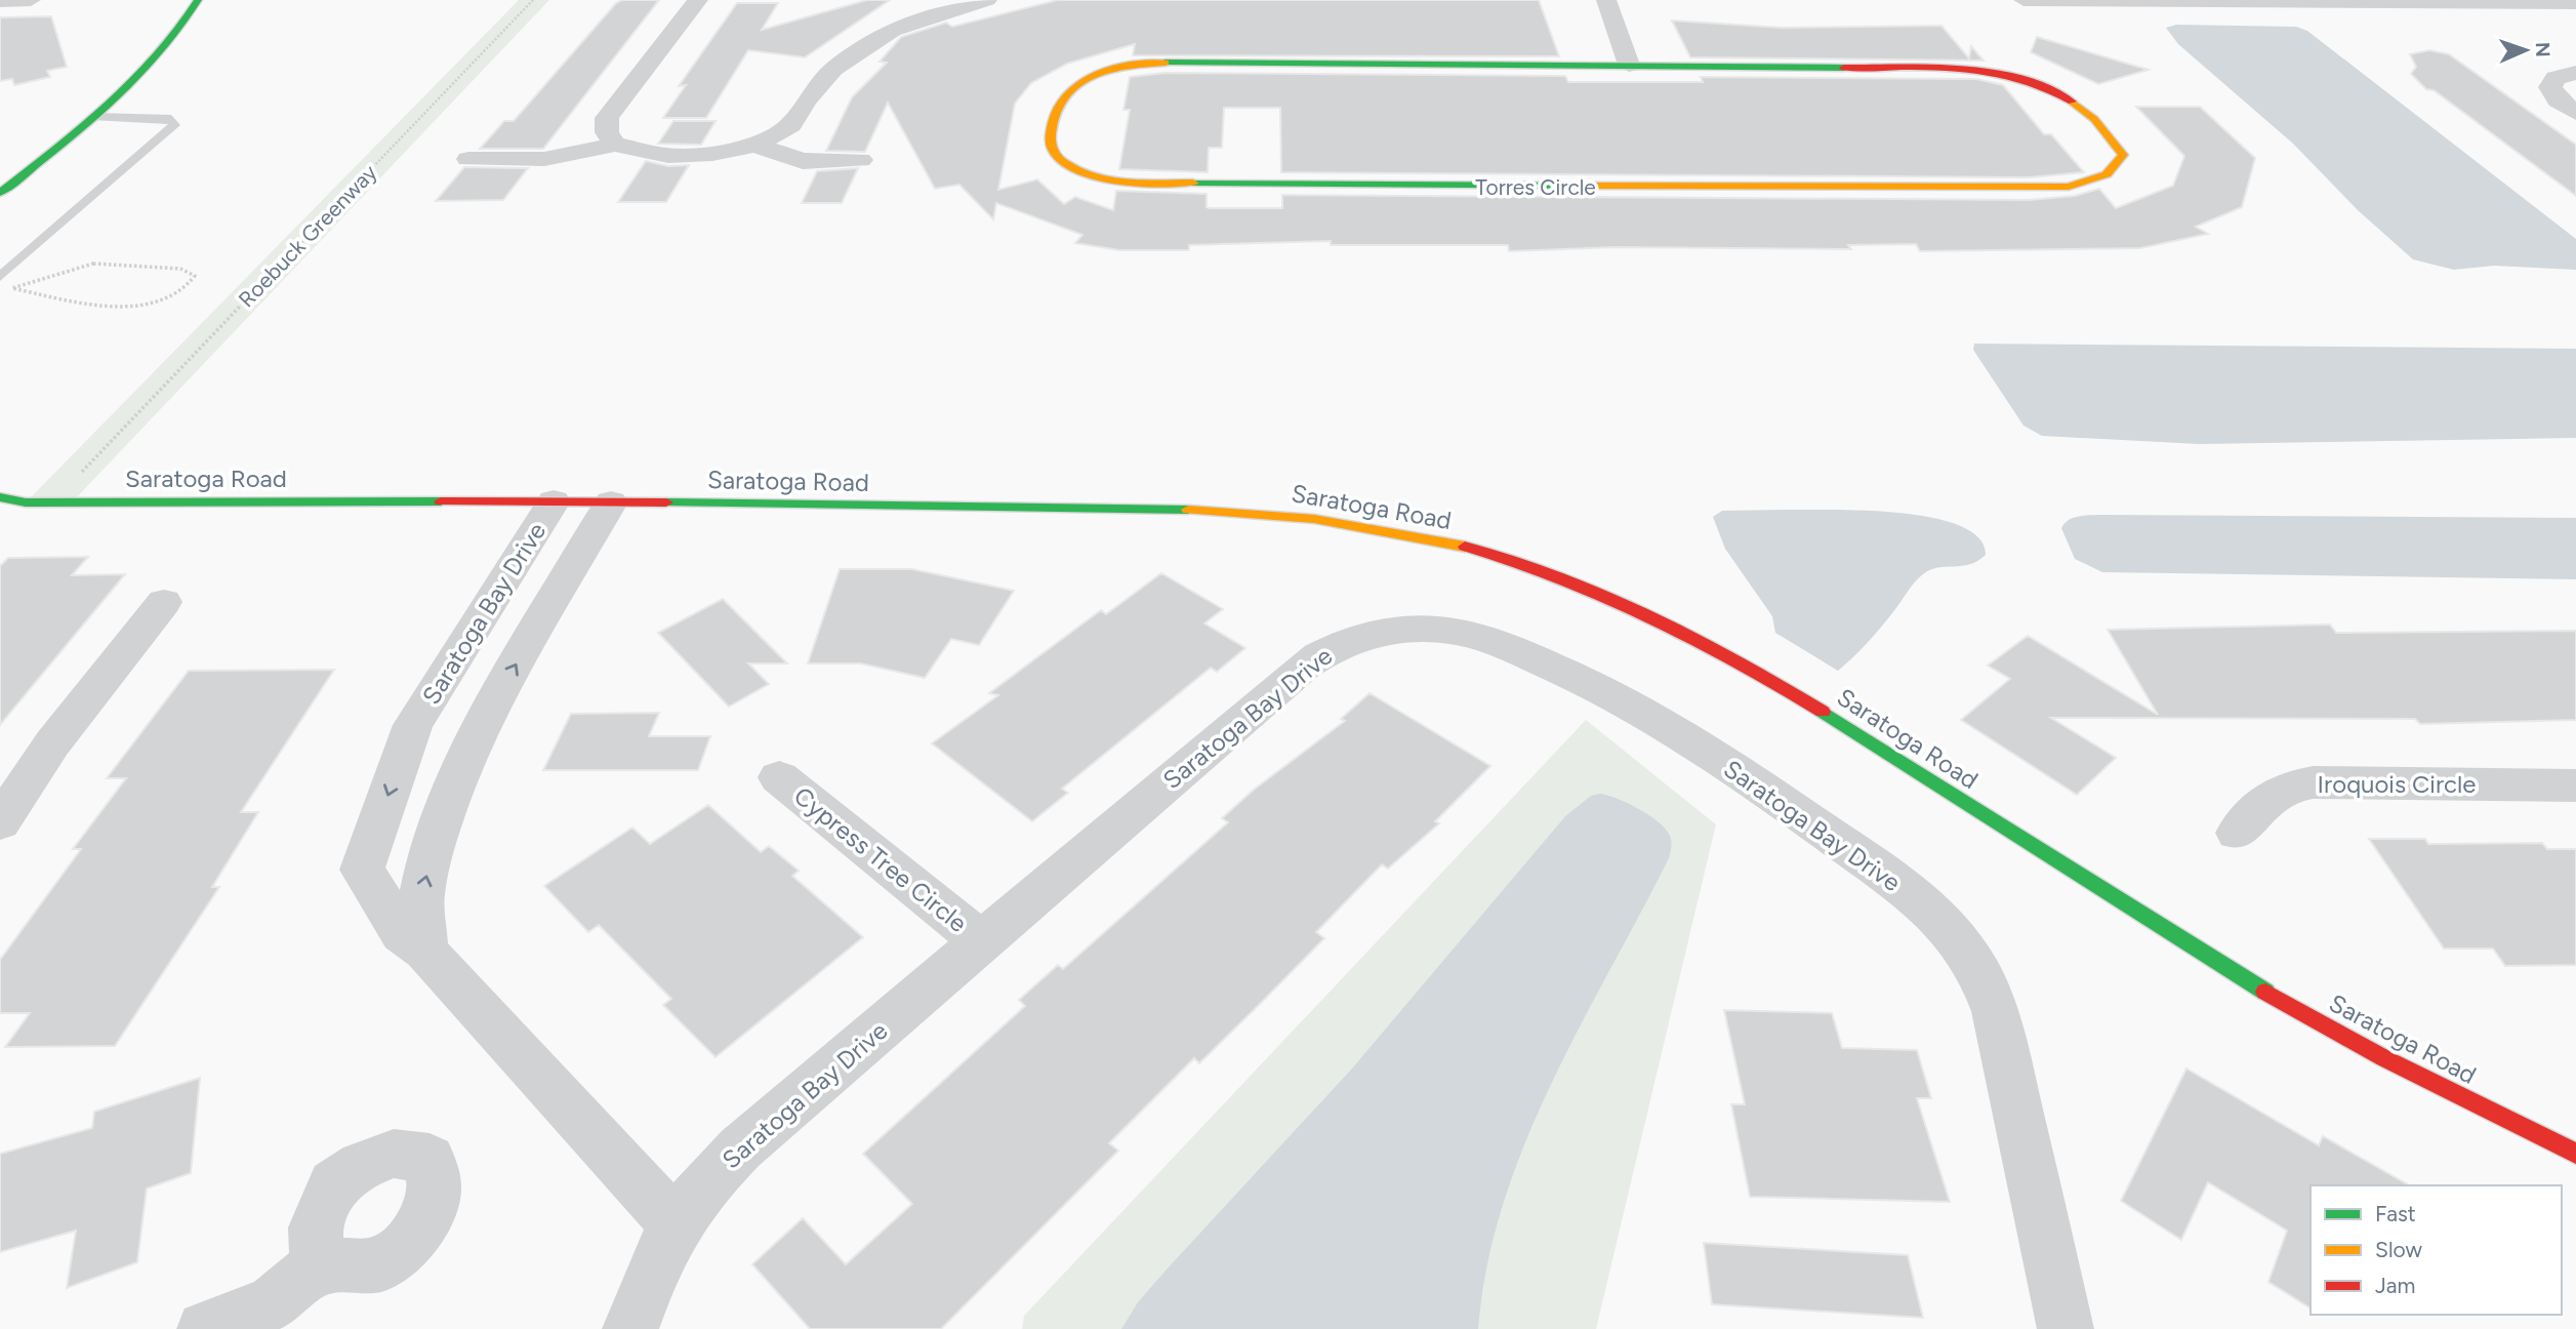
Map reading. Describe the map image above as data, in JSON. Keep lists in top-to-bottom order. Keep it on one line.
{"streets":{"street":["Torres Circle","Saratoga Road","Saratoga Bay Drive","Iroquois Circle","Cypress Tree Circle"],"path":["Roebuck Greenway"]},"crossings":[["Saratoga Road","Saratoga Bay Drive"],["Saratoga Bay Drive","Cypress Tree Circle"]],"legend":["Fast","Slow","Jam"],"north":"right"}
